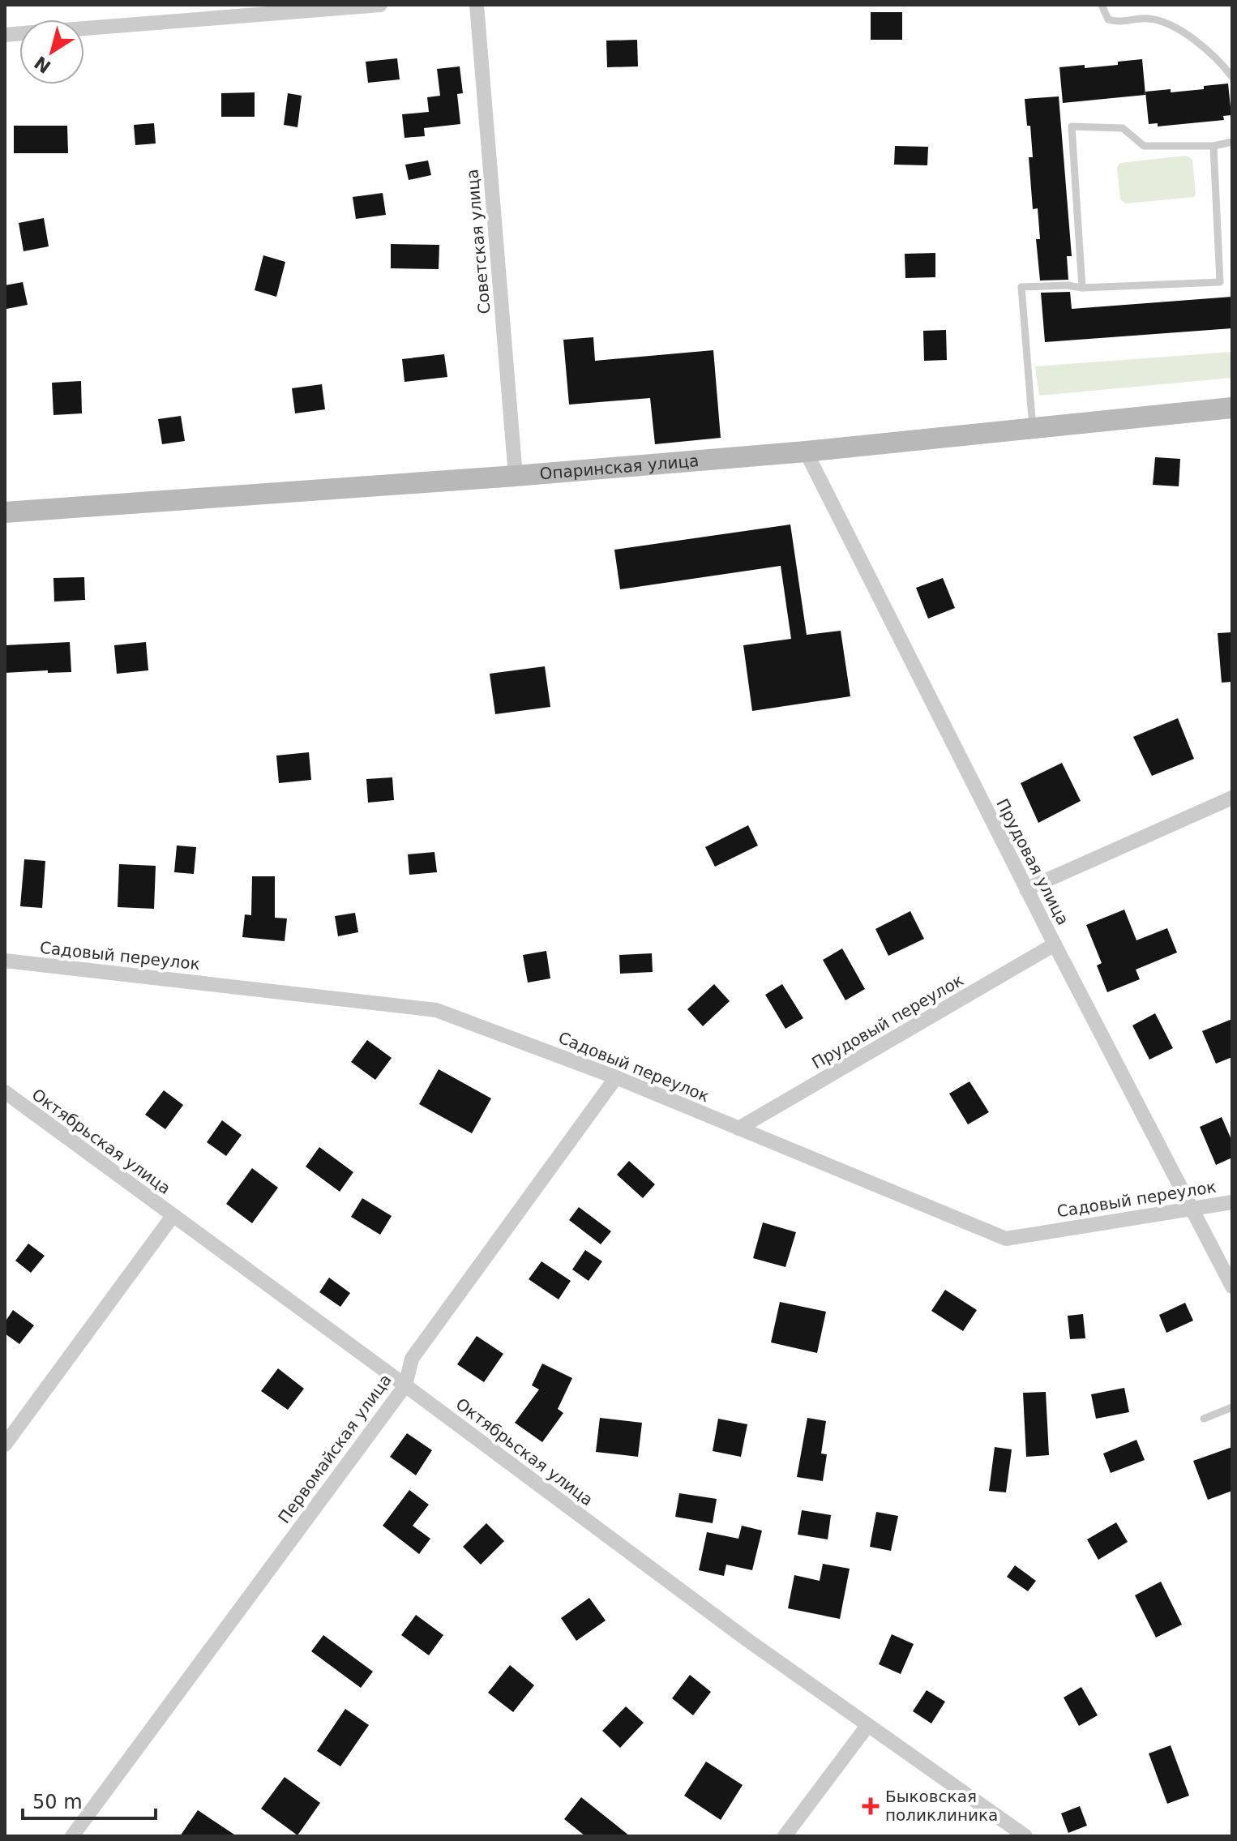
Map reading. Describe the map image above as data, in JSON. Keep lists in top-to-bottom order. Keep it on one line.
{"streets":{"main road":["Опаринская улица"],"street":["Советская улица","Прудовая улица","Садовый переулок","Прудовый переулок","Октябрьская улица","Первомайская улица"]},"crossings":[["Советская улица","Опаринская улица"],["Опаринская улица","Прудовая улица"],["Прудовая улица","Садовый переулок"],["Прудовая улица","Прудовый переулок"],["Садовый переулок","Прудовый переулок"],["Садовый переулок","Первомайская улица"],["Октябрьская улица","Первомайская улица"]],"places":{"health":["Быковская поликлиника"]},"scale_bar":"50 m","north":"bottom left"}
